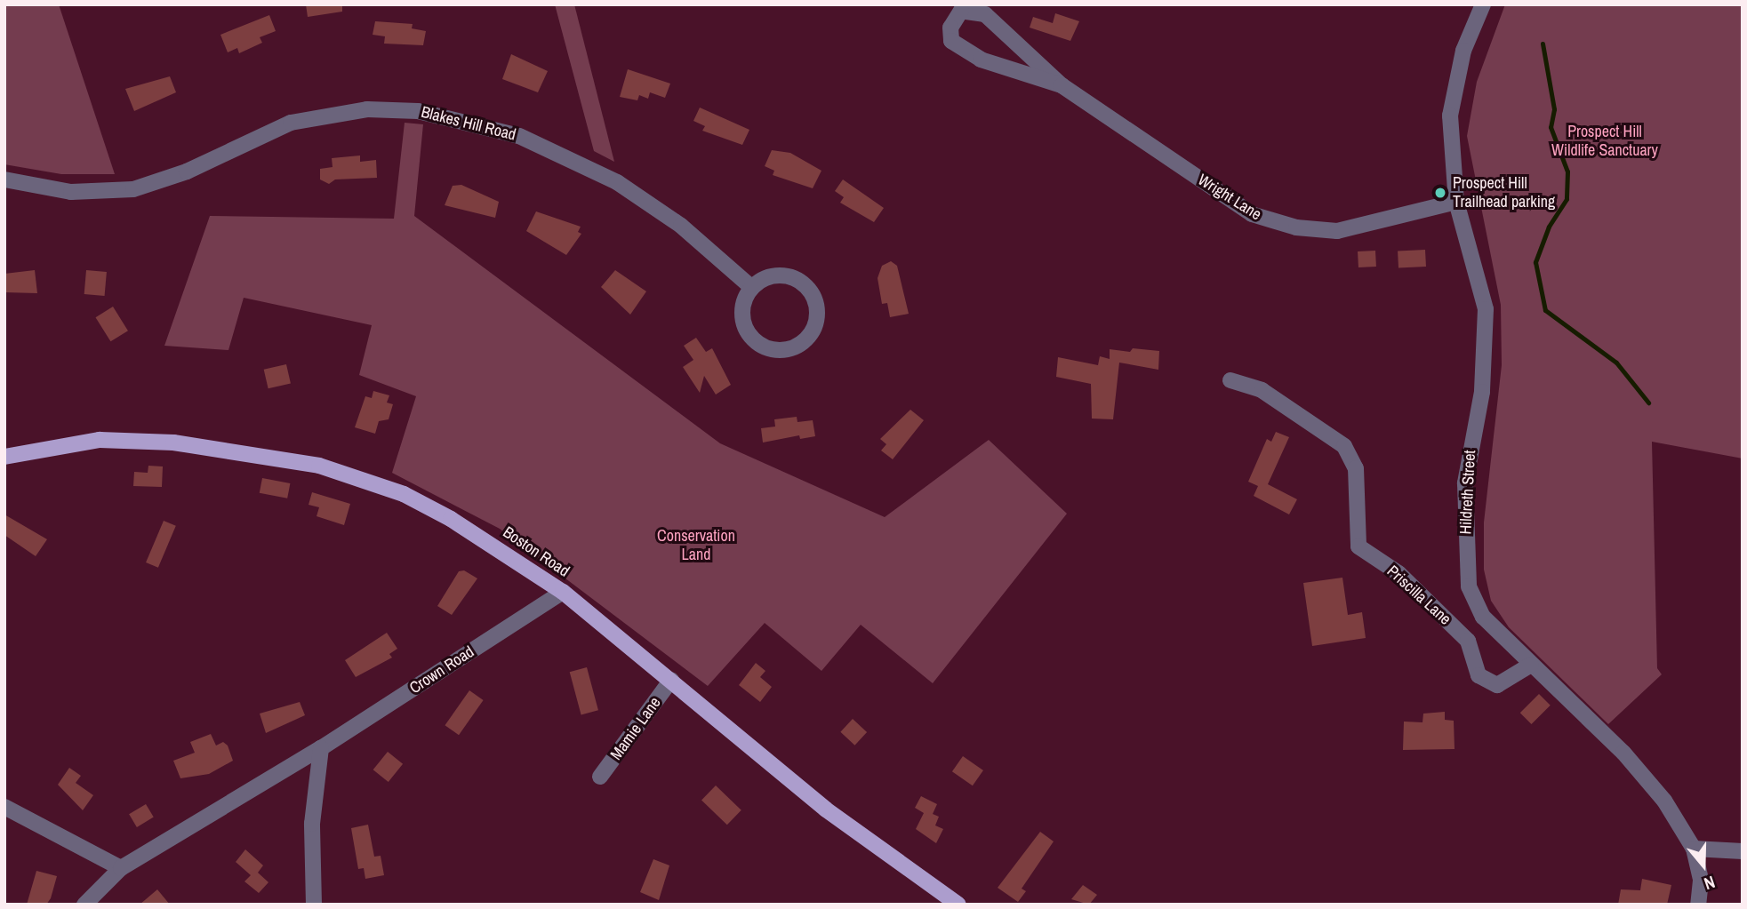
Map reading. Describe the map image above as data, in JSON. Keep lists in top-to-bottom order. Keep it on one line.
{"streets":{"main road":["Boston Road"],"street":["Blakes Hill Road","Wright Lane","Hildreth Street","Priscilla Lane","Crown Road","Mamie Lane"]},"crossings":[["Wright Lane","Hildreth Street"],["Hildreth Street","Priscilla Lane"],["Boston Road","Crown Road"],["Boston Road","Mamie Lane"]],"parks":["Prospect Hill Wildlife Sanctuary","Conservation Land"],"places":["Prospect Hill Trailhead parking"],"north":"bottom"}
